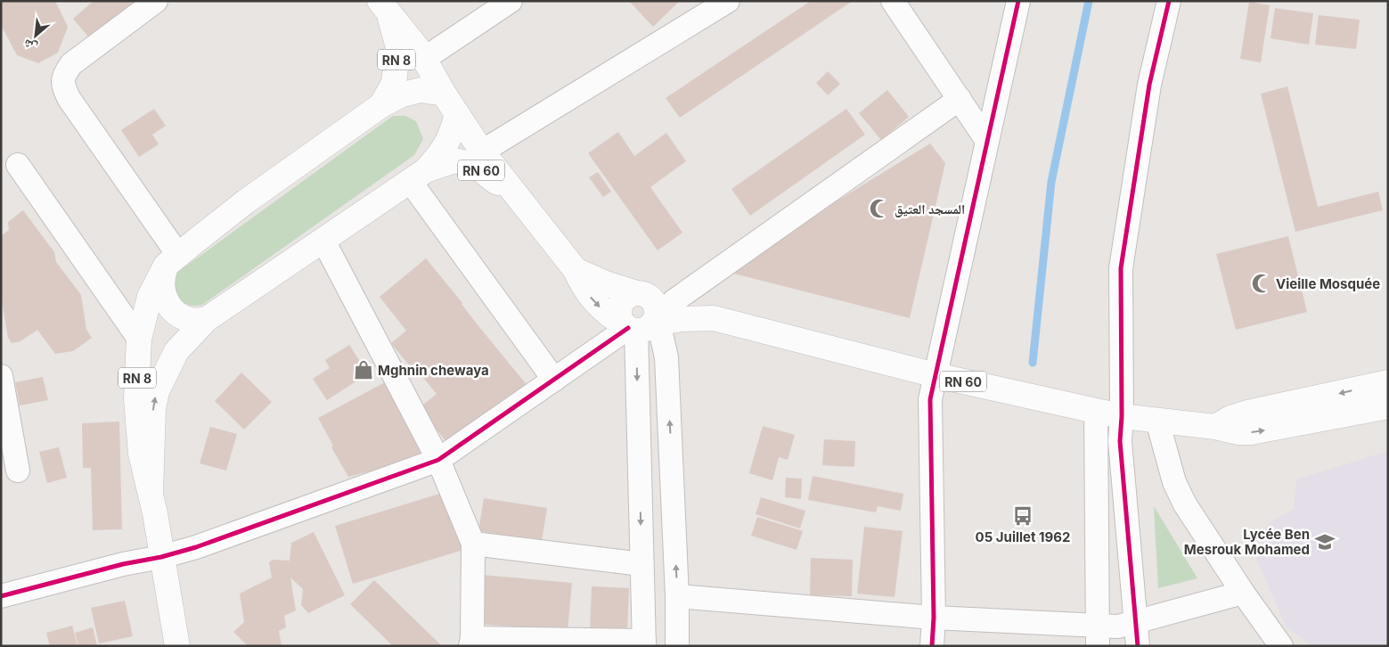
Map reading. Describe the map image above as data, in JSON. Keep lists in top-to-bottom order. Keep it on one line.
{"streets":{"main road":["RN 8","RN 60"]},"places":{"mosque":["المسجد العتيق","Vieille Mosquée"],"shop":["Mghnin chewaya"],"bus stop":["05 Juillet 1962"],"school or university":["Lycée Ben Mesrouk Mohamed"]},"north":"bottom left"}
